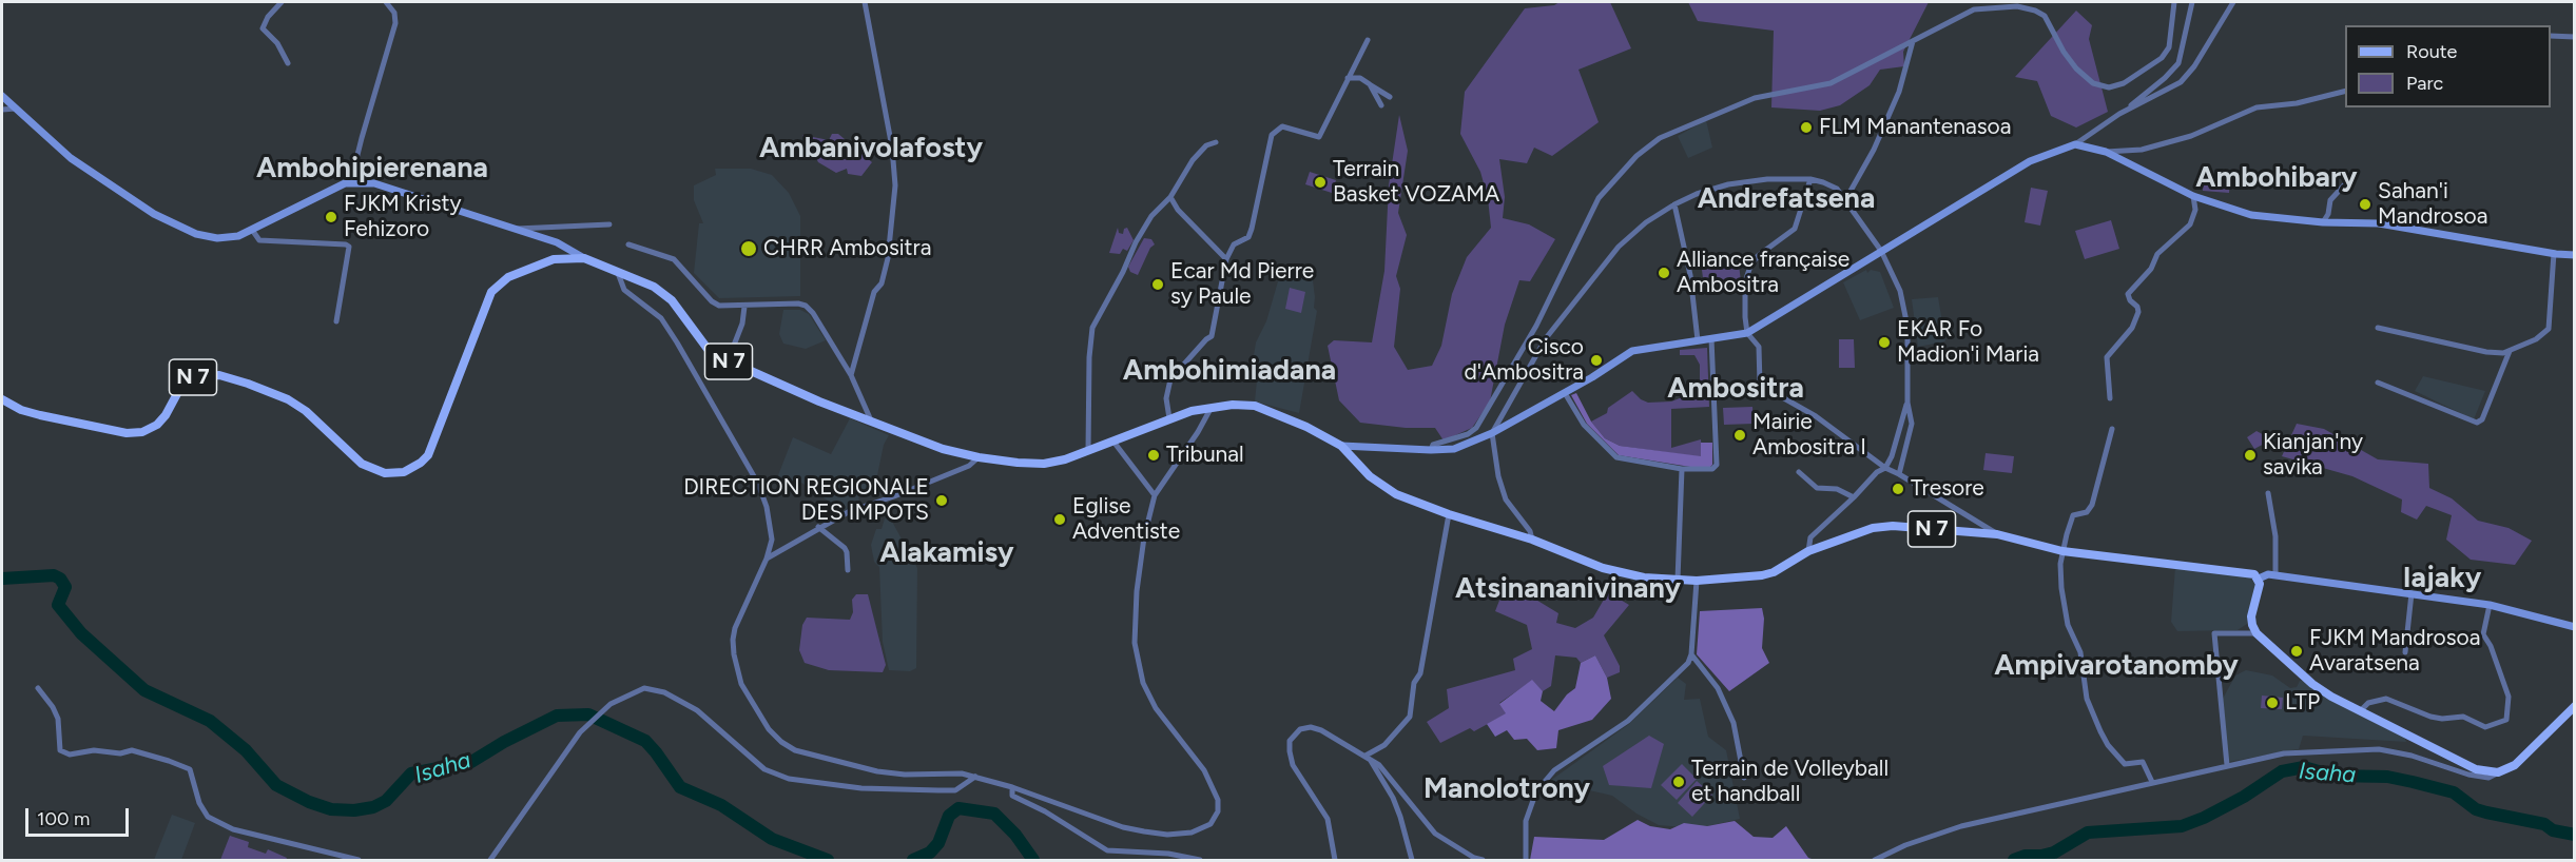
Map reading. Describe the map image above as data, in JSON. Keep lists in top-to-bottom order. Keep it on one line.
{"streets":{"main road":["N 7"]},"districts":["Ambanivolafosty","Ambohipierenana","Ambohibary","Andrefatsena","Ambohimiadana","Ambositra","Alakamisy","Iajaky","Atsinananivinany","Ampivarotanomby","Manolotrony"],"water":["Isaha"],"places":["FLM Manantenasoa","Terrain Basket VOZAMA","Sahan'i Mandrosoa","FJKM Kristy Fehizoro","CHRR Ambositra","Alliance française Ambositra","Ecar Md Pierre sy Paule","EKAR Fo Madion'i Maria","Cisco d'Ambositra","Mairie Ambositra I","Tribunal","Kianjan'ny savika","Tresore","DIRECTION REGIONALE DES IMPOTS","Eglise Adventiste","FJKM Mandrosoa Avaratsena","LTP","Terrain de Volleyball et handball"],"legend":["Route","Parc"],"scale_bar":"100 m"}
